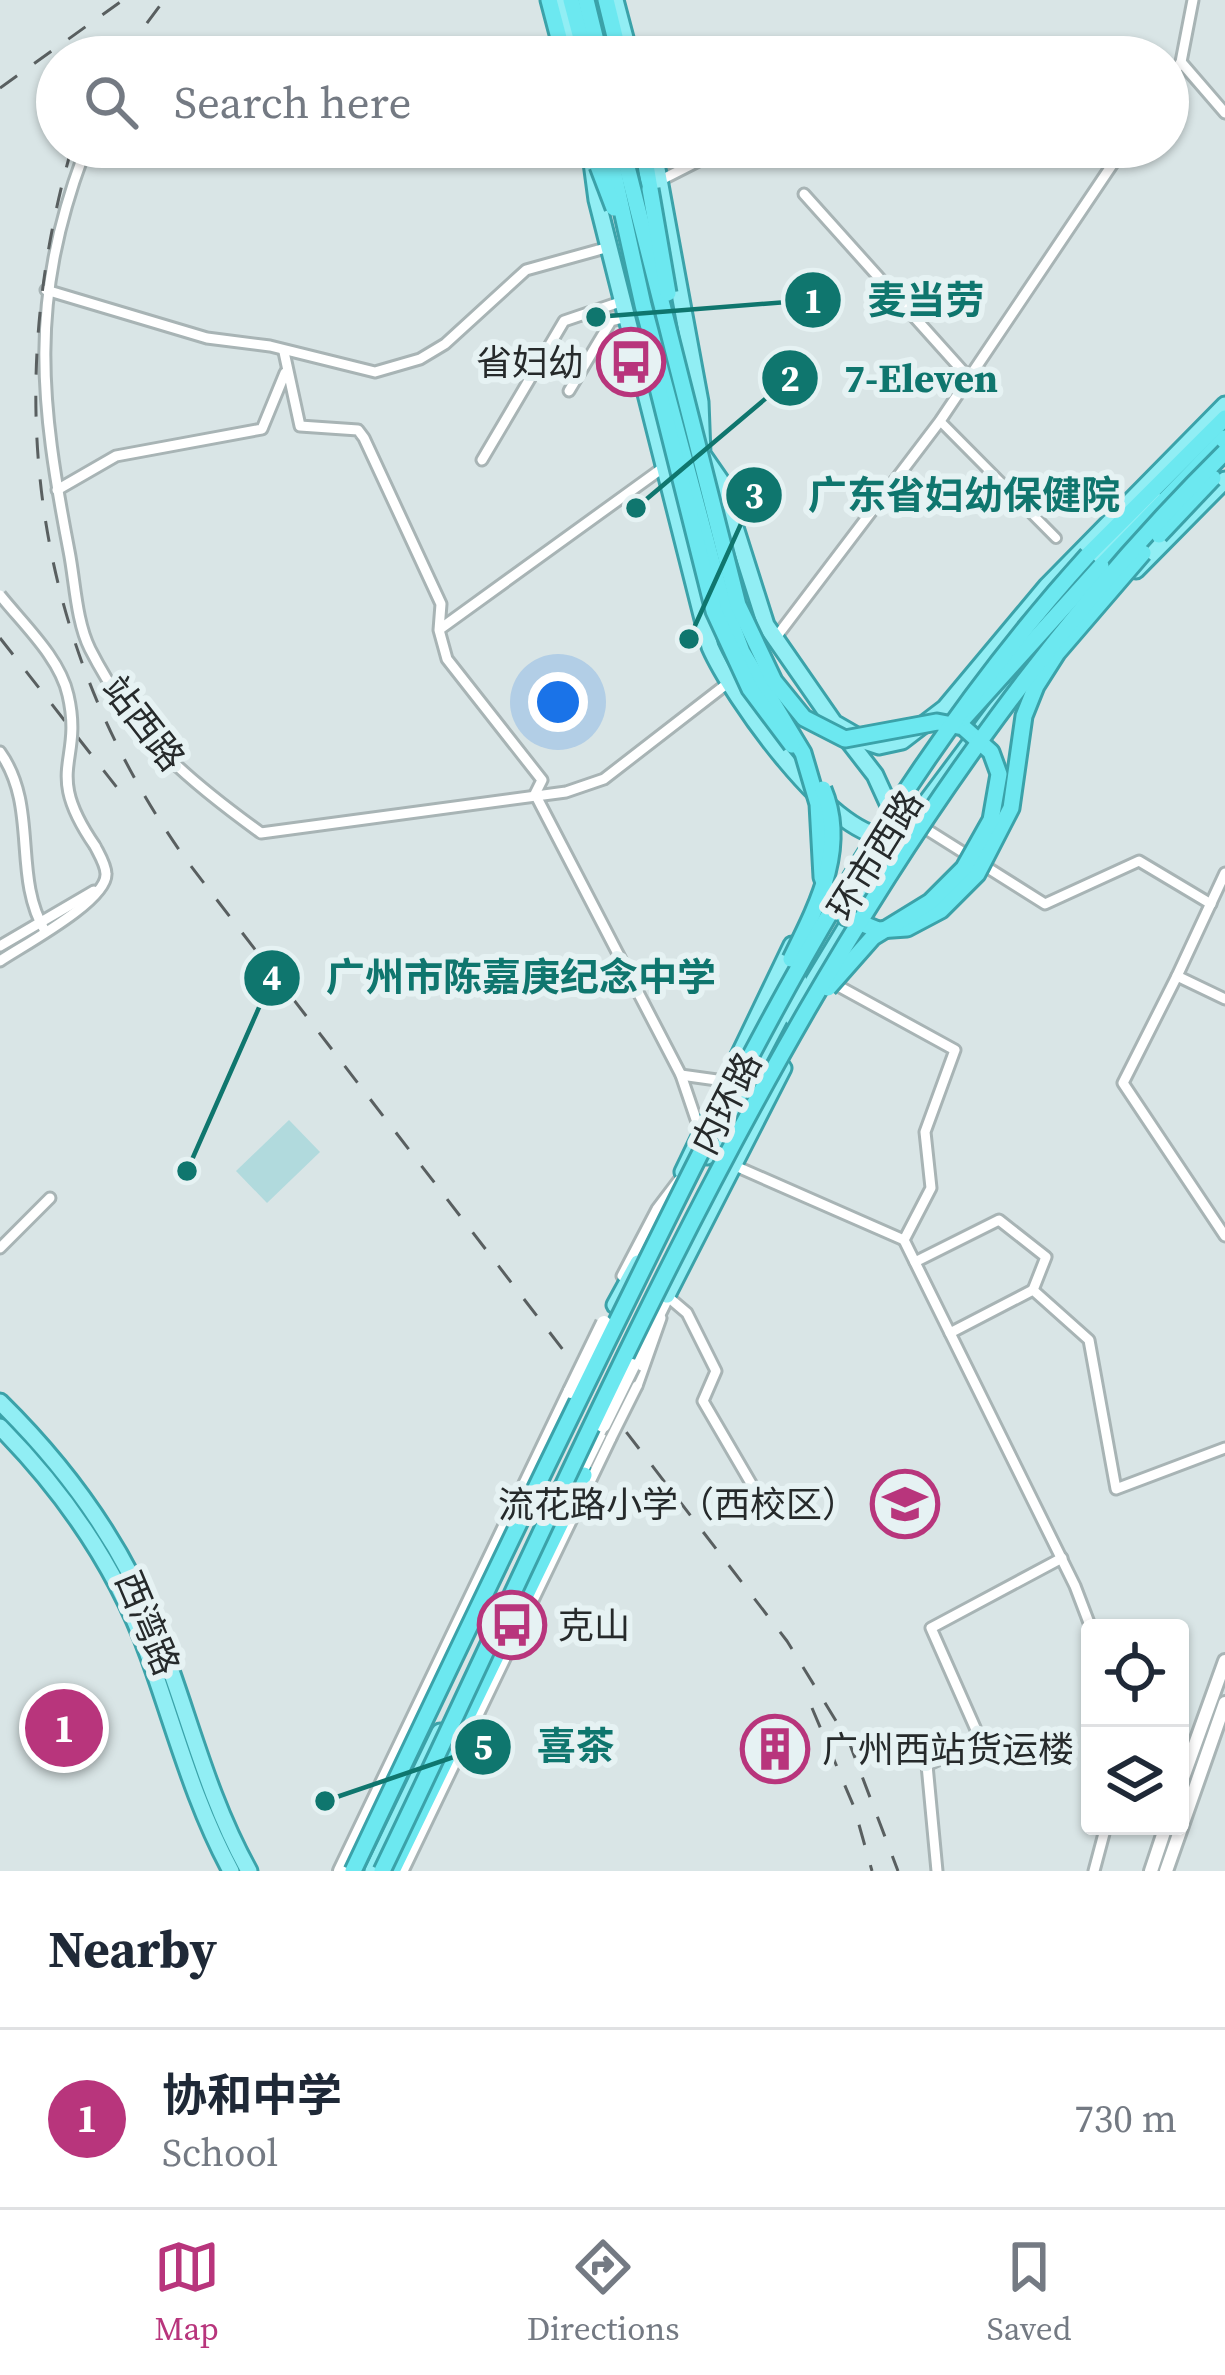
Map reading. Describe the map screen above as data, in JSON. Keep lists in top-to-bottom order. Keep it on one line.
{"streets":{"highway":["内环路"],"main road":["环市西路","西湾路"],"street":["站西路"]},"crossings":[["环市西路","内环路"]],"places":{"other":["麦当劳","7-Eleven","广东省妇幼保健院","广州市陈嘉庚纪念中学","喜茶"],"bus stop":["省妇幼","克山"],"school or university":["流花路小学（西校区）"],"building":["广州西站货运楼"]},"page":{"search":"Search here","pins":"1","heading":"Nearby","list":[{"mark":"1","name":"协和中学","note":"School","value":"730 m"}],"nav":["Map","Directions","Saved"]}}
